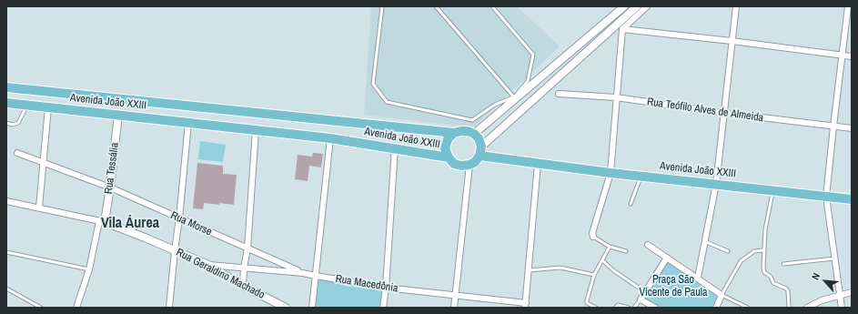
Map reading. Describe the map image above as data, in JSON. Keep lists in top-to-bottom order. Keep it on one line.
{"streets":{"main road":["Avenida João XXIII"],"street":["Rua Teófilo Alves de Almeida","Rua Tessália","Rua Morse","Rua Geraldino Machado","Rua Macedônia"]},"crossings":[["Avenida João XXIII","Rua Tessália"],["Rua Tessália","Rua Morse"],["Rua Tessália","Rua Geraldino Machado"],["Rua Morse","Rua Macedônia"],["Rua Geraldino Machado","Rua Macedônia"]],"districts":["Vila Áurea"],"parks":["Praça São Vicente de Paula"],"north":"top left"}
